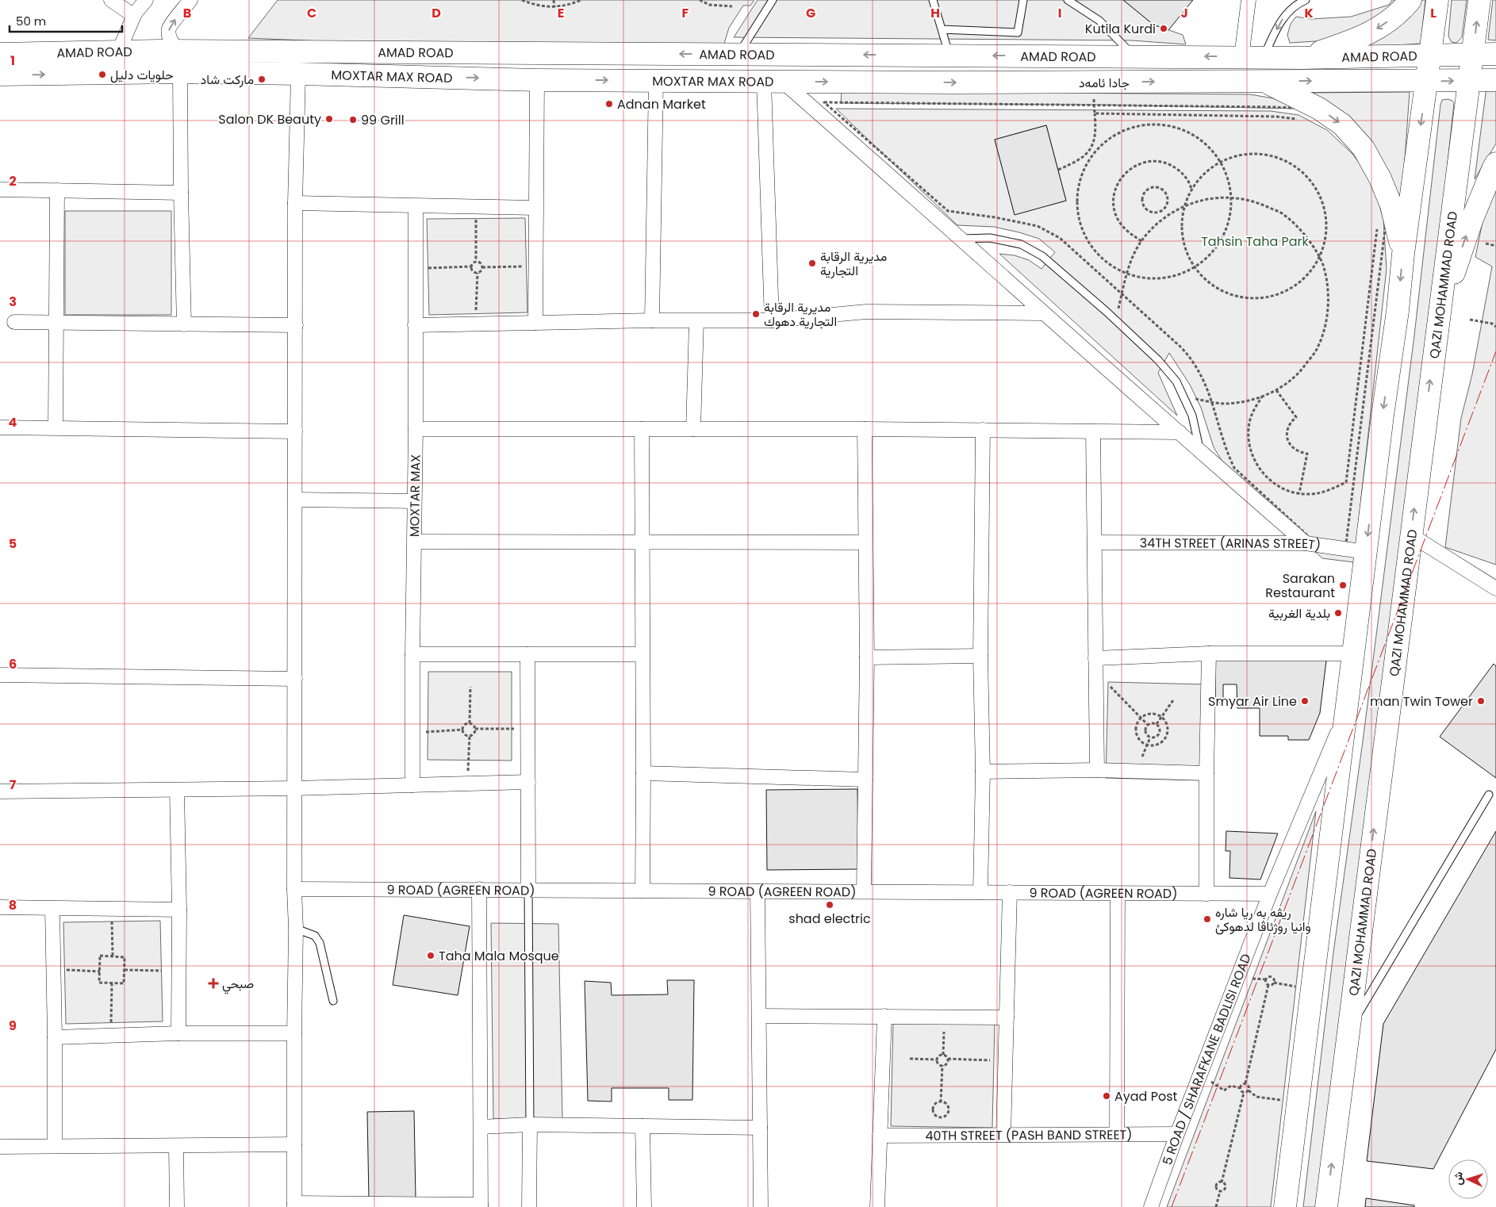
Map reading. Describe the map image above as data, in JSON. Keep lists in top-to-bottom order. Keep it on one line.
{"streets":{"main road":["AMAD ROAD","MOXTAR MAX ROAD","جادا ئامەد","QAZI MOHAMMAD ROAD"],"street":["MOXTAR MAX","34TH STREET (ARINAS STREET)","9 ROAD (AGREEN ROAD)","5 ROAD / SHARAFKANE BADLISI ROAD","40TH STREET (PASH BAND STREET)"]},"crossings":[["AMAD ROAD","MOXTAR MAX ROAD"],["AMAD ROAD","QAZI MOHAMMAD ROAD"],["MOXTAR MAX ROAD","جادا ئامەد"],["9 ROAD (AGREEN ROAD)","5 ROAD / SHARAFKANE BADLISI ROAD"],["5 ROAD / SHARAFKANE BADLISI ROAD","40TH STREET (PASH BAND STREET)"]],"one_way":["AMAD ROAD","MOXTAR MAX ROAD","جادا ئامەد"],"parks":["Tahsin Taha Park"],"places":{"other":["Kutila Kurdi","حلويات دليل","ماركت شاد","Adnan Market","Salon DK Beauty","99 Grill","مديرية الرقابة التجارية","مديرية الرقابة التجارية دهوك","Sarakan Restaurant","بلدية الغربية","Smyar Air Line","man Twin Tower","shad electric","ريڤه به ريا شاره وانيا روژئاڤا لدهوكئ","Taha Mala Mosque","Ayad Post"],"health":["صبحي"]},"scale_bar":"50 m","north":"left","grid":{"columns":["B","C","D","E","F","G","H","I","J","K","L"],"rows":["1","2","3","4","5","6","7","8","9"]}}
